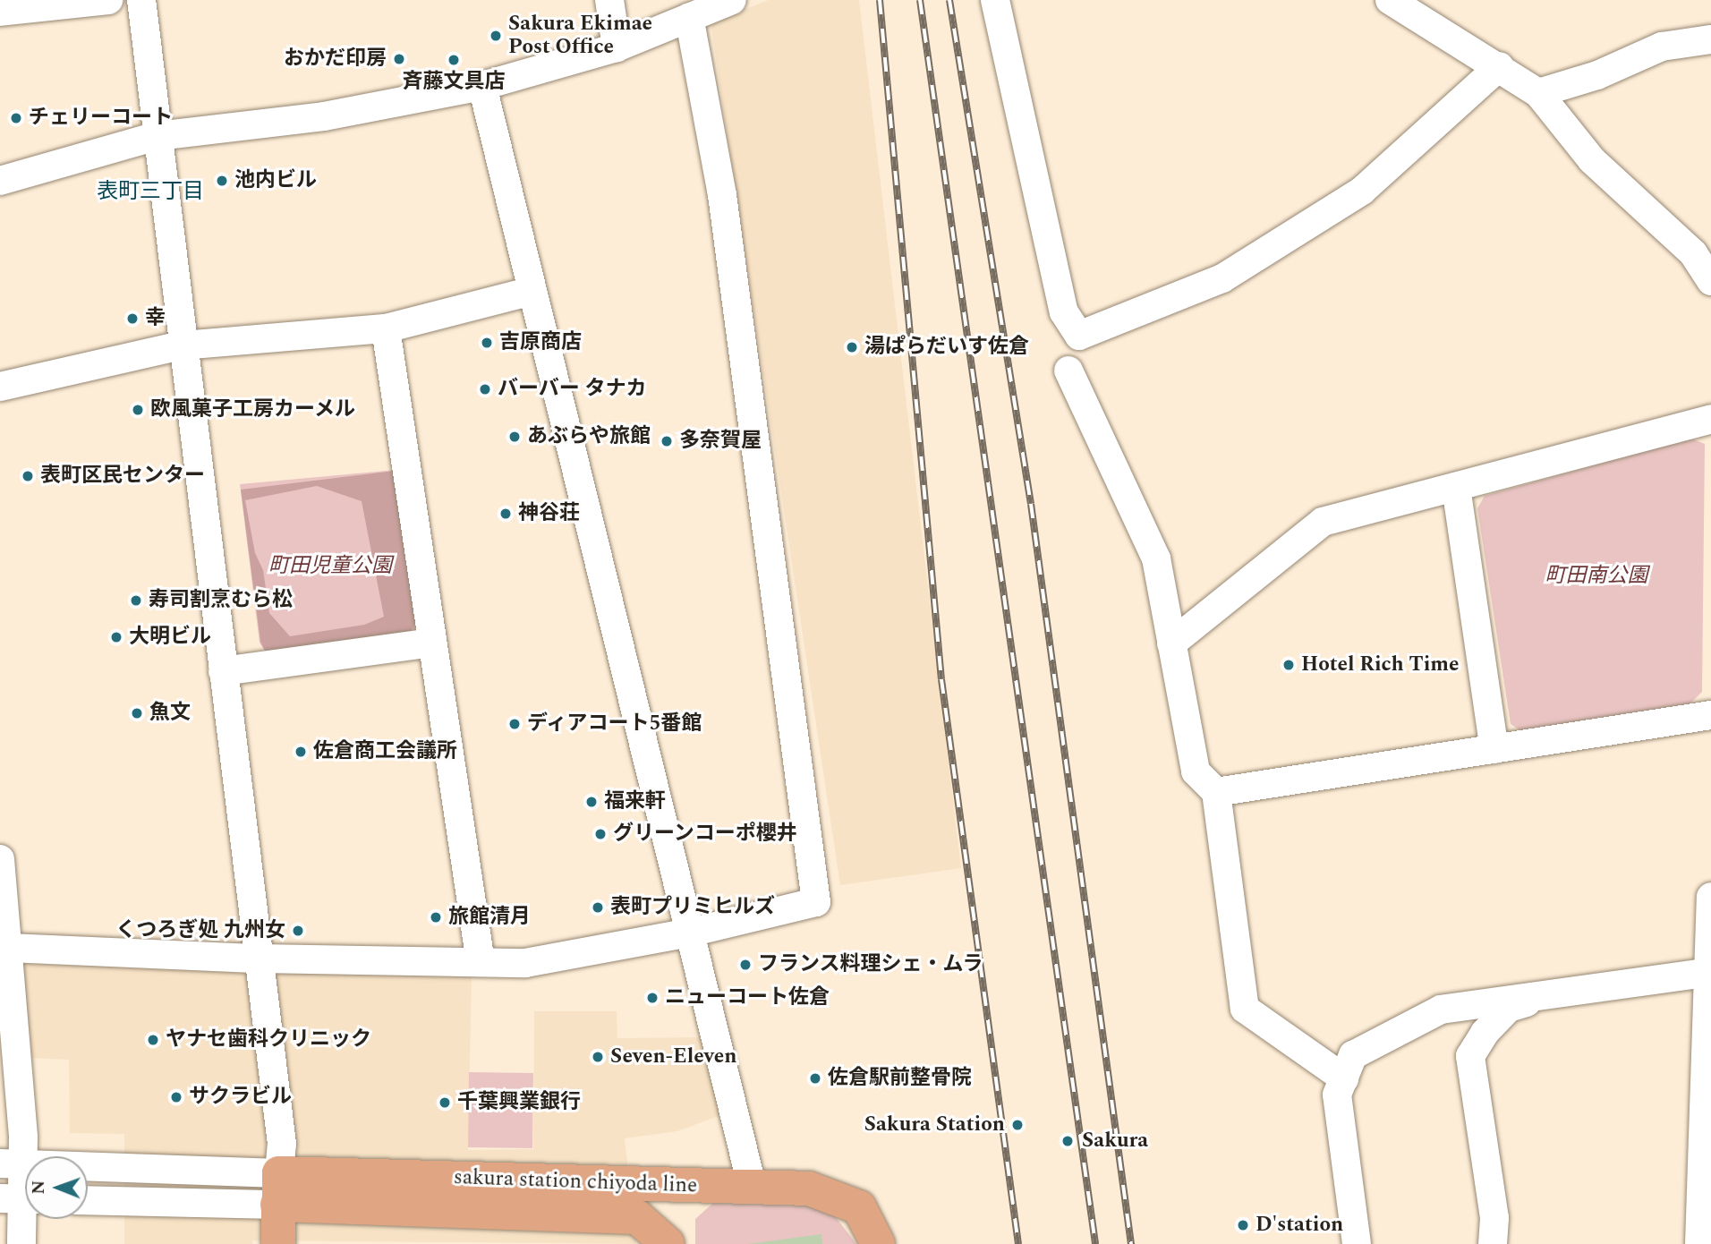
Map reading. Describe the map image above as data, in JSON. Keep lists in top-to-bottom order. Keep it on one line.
{"streets":{"main road":["sakura station chiyoda line"]},"districts":["表町三丁目"],"parks":["町田児童公園","町田南公園"],"places":["Sakura Ekimae Post Office","おかだ印房","斉藤文具店","チェリーコート","池内ビル","幸","吉原商店","湯ぱらだいす佐倉","バーバー タナカ","欧風菓子工房カーメル","あぶらや旅館","多奈賀屋","表町区民センター","神谷荘","寿司割烹むら松","大明ビル","Hotel Rich Time","魚文","ディアコート5番館","佐倉商工会議所","福来軒","グリーンコーポ櫻井","表町プリミヒルズ","旅館清月","くつろぎ処 九州女","フランス料理シェ・ムラ","ニューコート佐倉","ヤナセ歯科クリニック","Seven-Eleven","佐倉駅前整骨院","サクラビル","千葉興業銀行","Sakura Station","Sakura","D'station"],"north":"left"}
